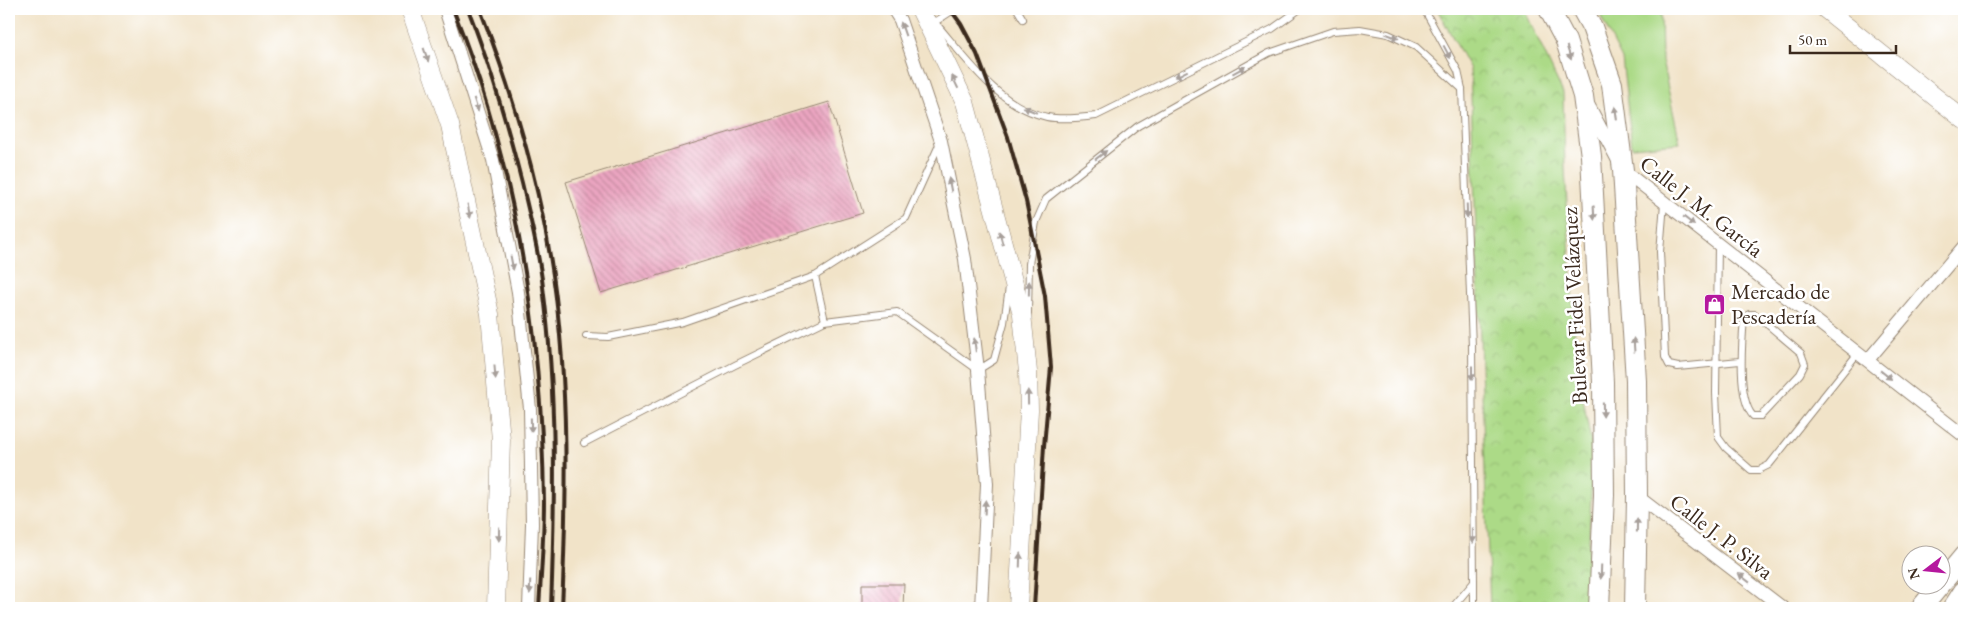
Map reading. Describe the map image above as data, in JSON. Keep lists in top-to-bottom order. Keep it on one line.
{"streets":{"main road":["Bulevar Fidel Velázquez"],"street":["Calle J. M. García","Calle J. P. Silva"]},"crossings":[["Calle J. M. García","Bulevar Fidel Velázquez"]],"one_way":["Calle J. M. García","Calle J. P. Silva"],"places":{"shop":["Mercado de Pescadería"]},"scale_bar":"50 m","north":"left"}
